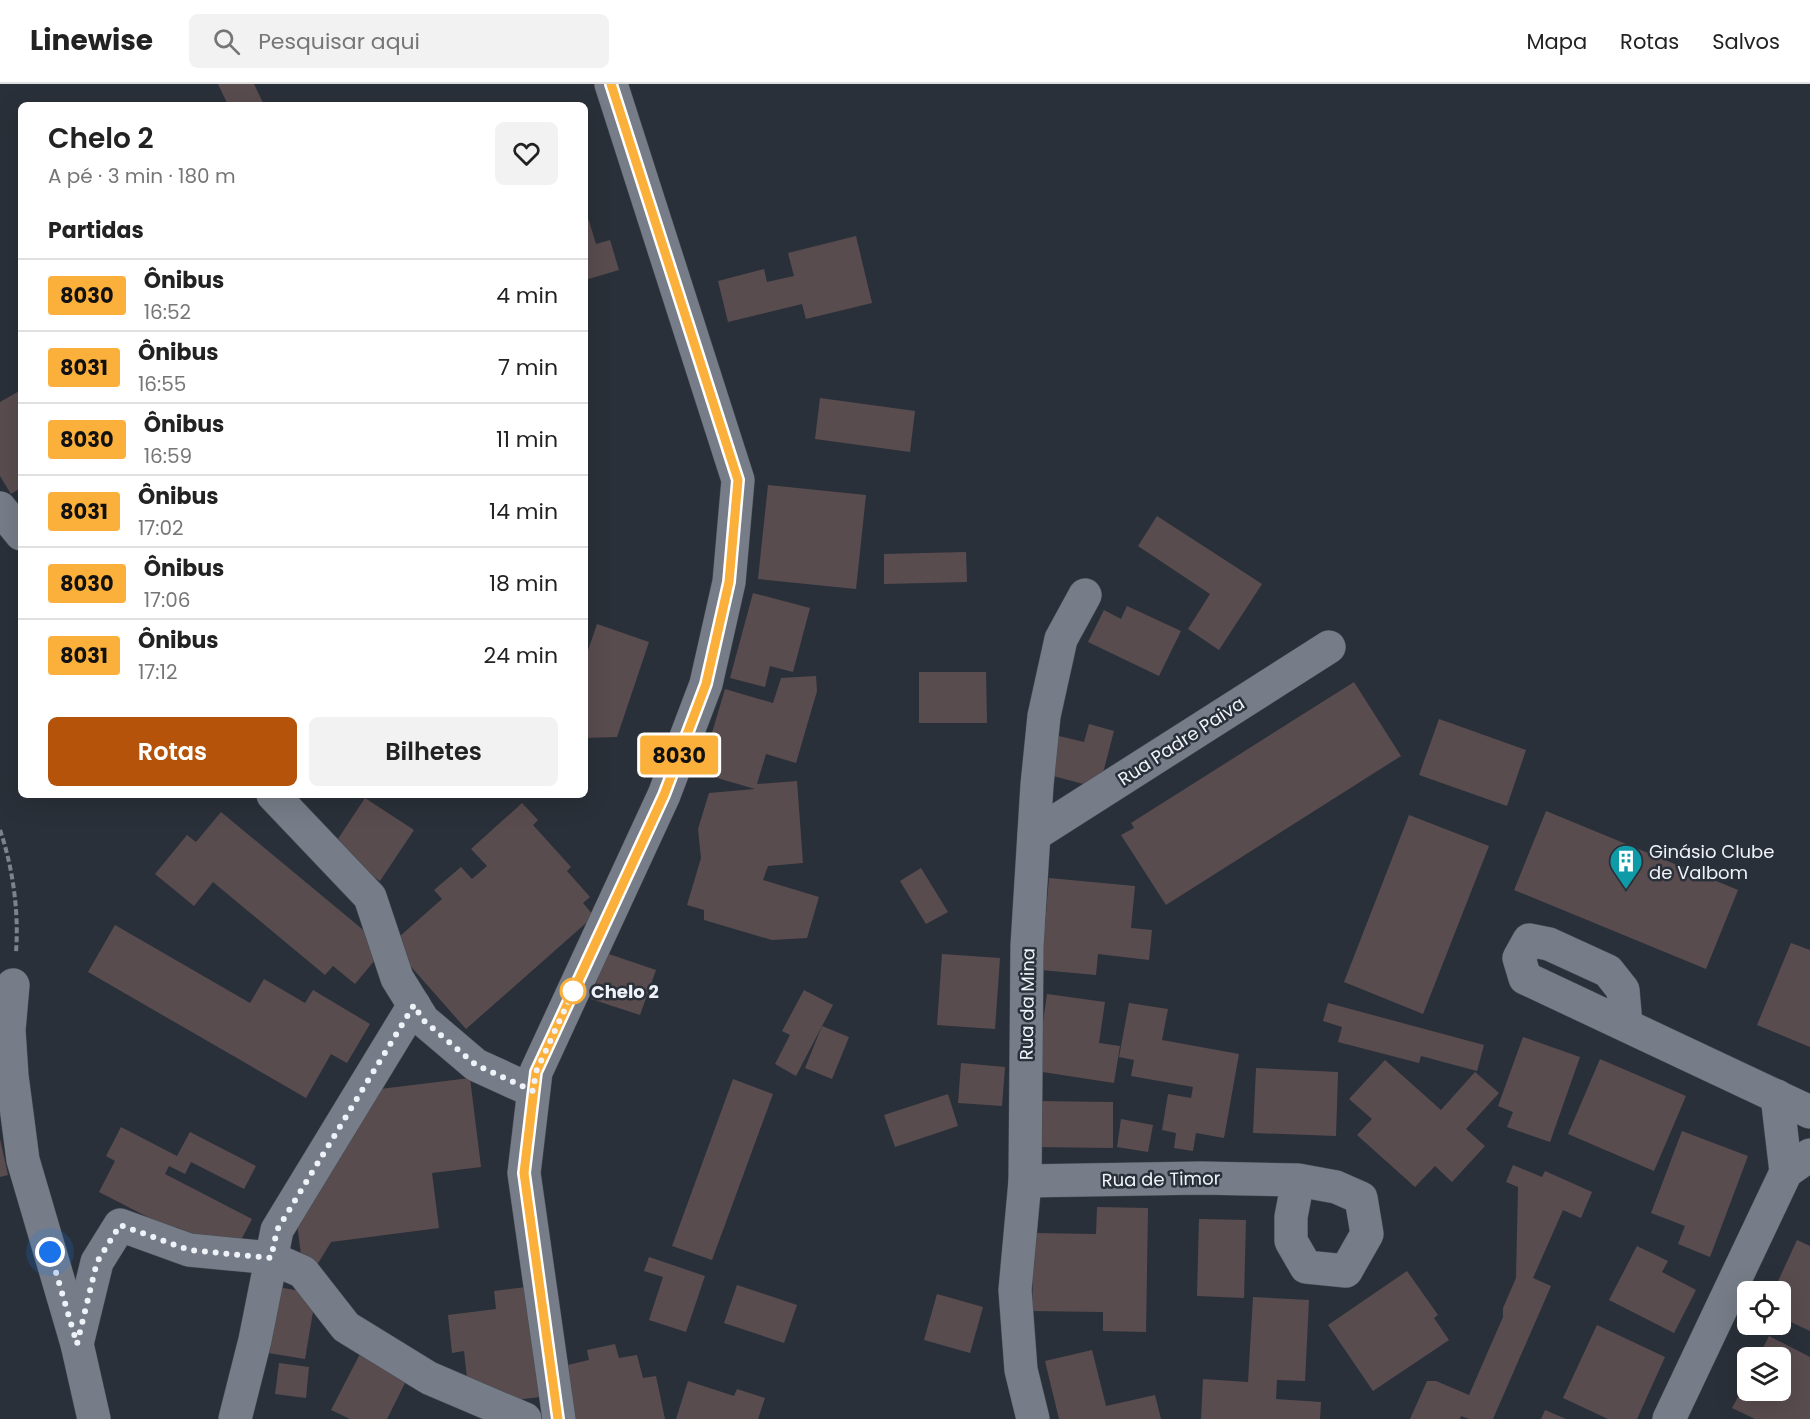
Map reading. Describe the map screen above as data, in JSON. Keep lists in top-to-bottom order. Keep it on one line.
{"streets":{"street":["Rua Padre Paiva","Rua da Mina","Rua de Timor"]},"crossings":[["Rua Padre Paiva","Rua da Mina"],["Rua da Mina","Rua de Timor"]],"places":{"building":["Ginásio Clube de Valbom"],"other":["Chelo 2"]},"lines":["bus line 8030"],"page":{"header":"Linewise","search":"Pesquisar aqui","nav":["Mapa","Rotas","Salvos"],"on_map":"8030","heading":[["Chelo 2","A pé · 3 min · 180 m"],"Partidas"],"list":[{"mark":"8030","name":"Ônibus","note":"16:52","value":"4 min"},{"mark":"8031","name":"Ônibus","note":"16:55","value":"7 min"},{"mark":"8030","name":"Ônibus","note":"16:59","value":"11 min"},{"mark":"8031","name":"Ônibus","note":"17:02","value":"14 min"},{"mark":"8030","name":"Ônibus","note":"17:06","value":"18 min"},{"mark":"8031","name":"Ônibus","note":"17:12","value":"24 min"}],"buttons":["Rotas","Bilhetes"]}}
